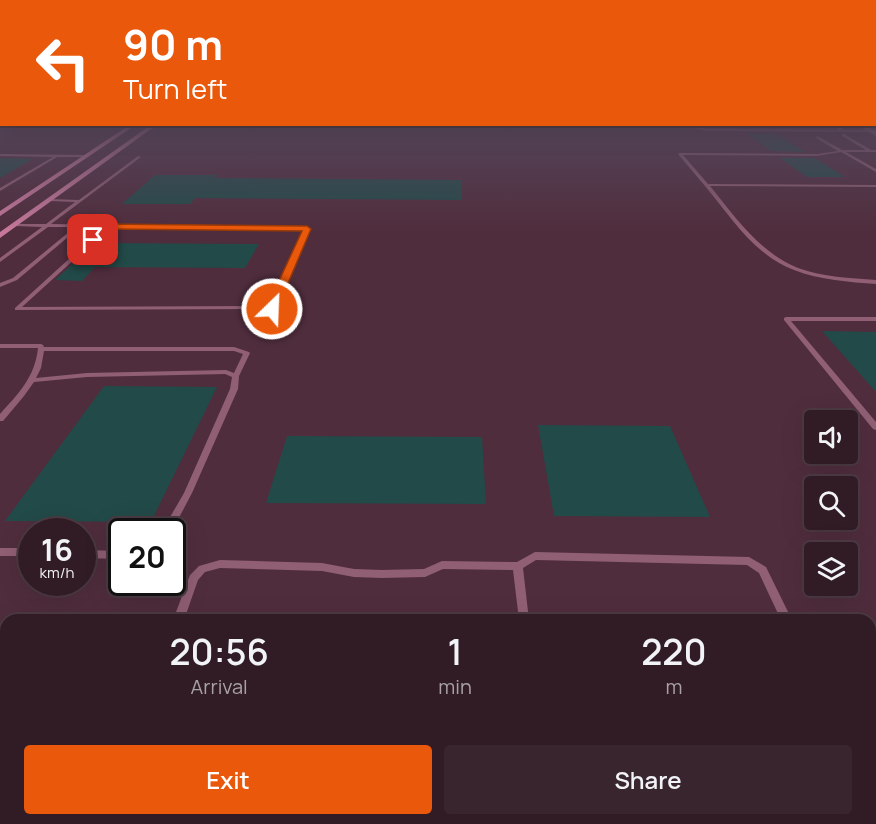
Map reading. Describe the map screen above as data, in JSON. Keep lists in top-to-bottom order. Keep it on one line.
{"page":{"turn":["90 m","Turn left"],"speed":"16 km/h","limit":"20","eta":["20:56","Arrival","1","min","220","m"],"buttons":["Exit","Share"]}}
